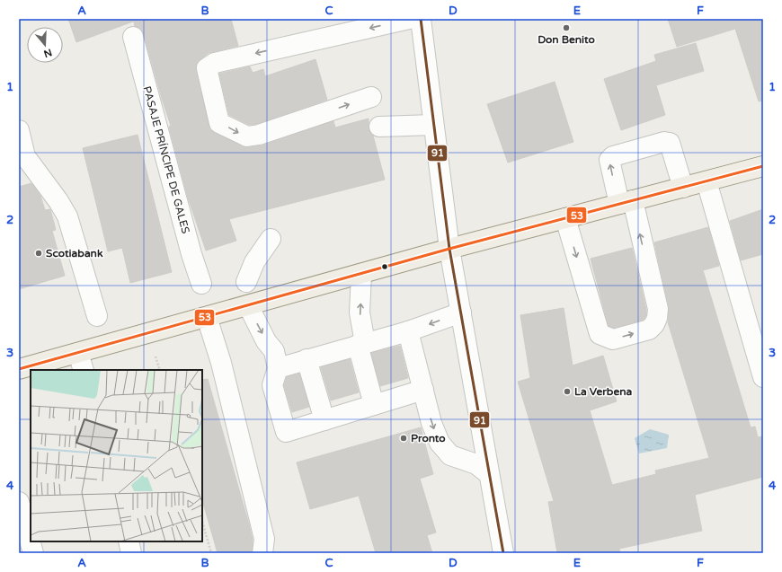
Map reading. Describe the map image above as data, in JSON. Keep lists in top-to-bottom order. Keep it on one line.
{"streets":{"street":["PASAJE PRÍNCIPE DE GALES"]},"places":["Don Benito","Scotiabank","La Verbena","Pronto"],"lines":["transit line 91","transit line 53"],"north":"bottom","grid":{"columns":["A","B","C","D","E","F"],"rows":["1","2","3","4"]}}
